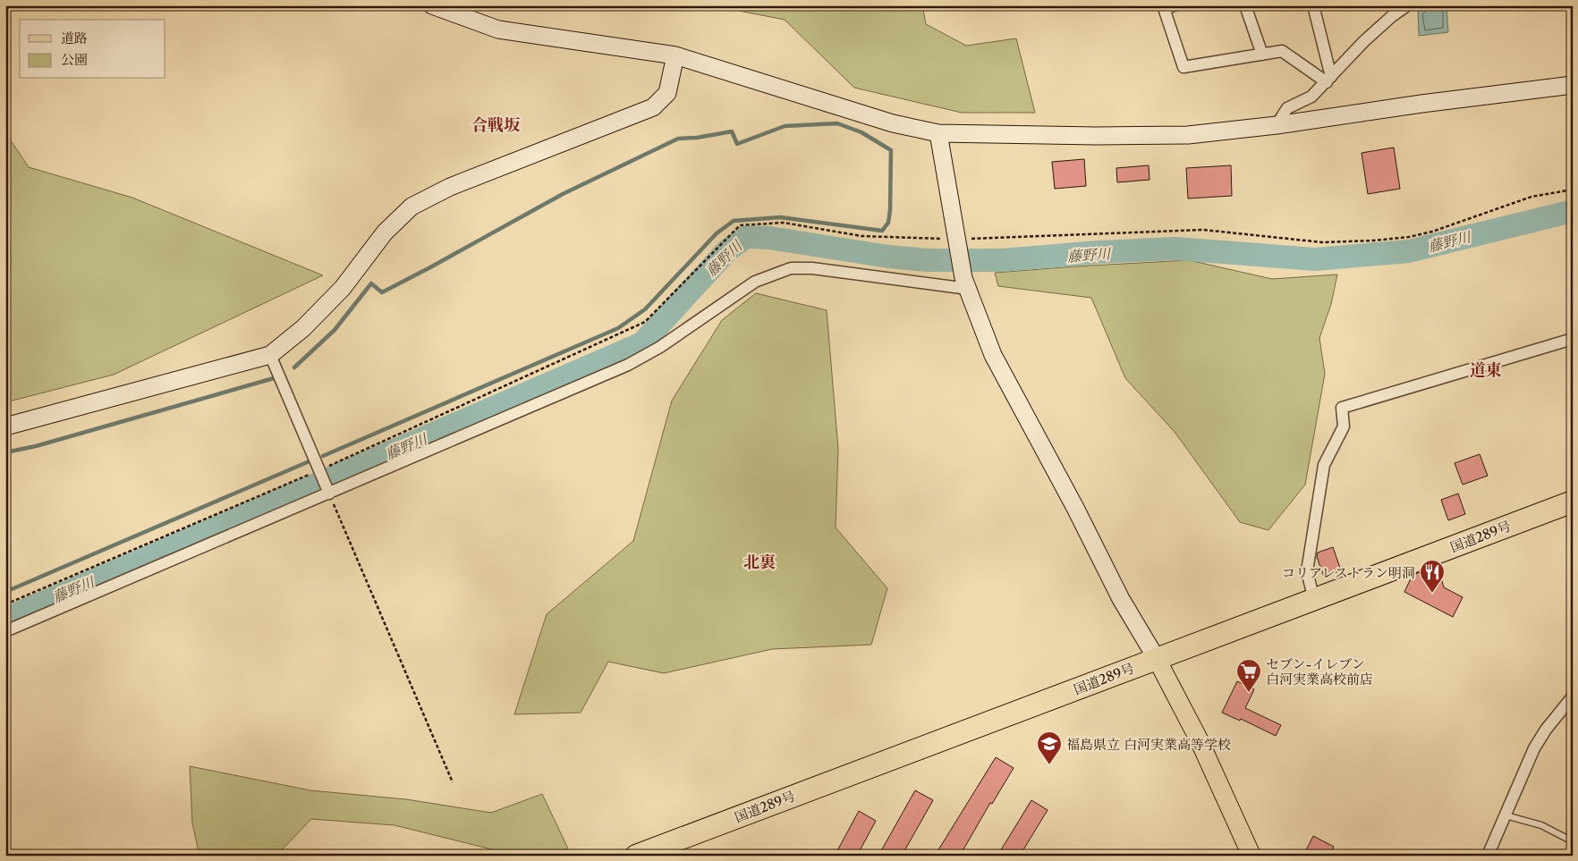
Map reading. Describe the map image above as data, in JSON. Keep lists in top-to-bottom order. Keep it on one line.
{"streets":{"highway":["国道289号"]},"districts":["合戦坂","道東","北裏"],"water":["藤野川"],"places":{"restaurant":["コリアレストラン明洞"],"supermarket":["セブン-イレブン 白河実業高校前店"],"school or university":["福島県立 白河実業高等学校"]},"legend":["道路","公園"]}
